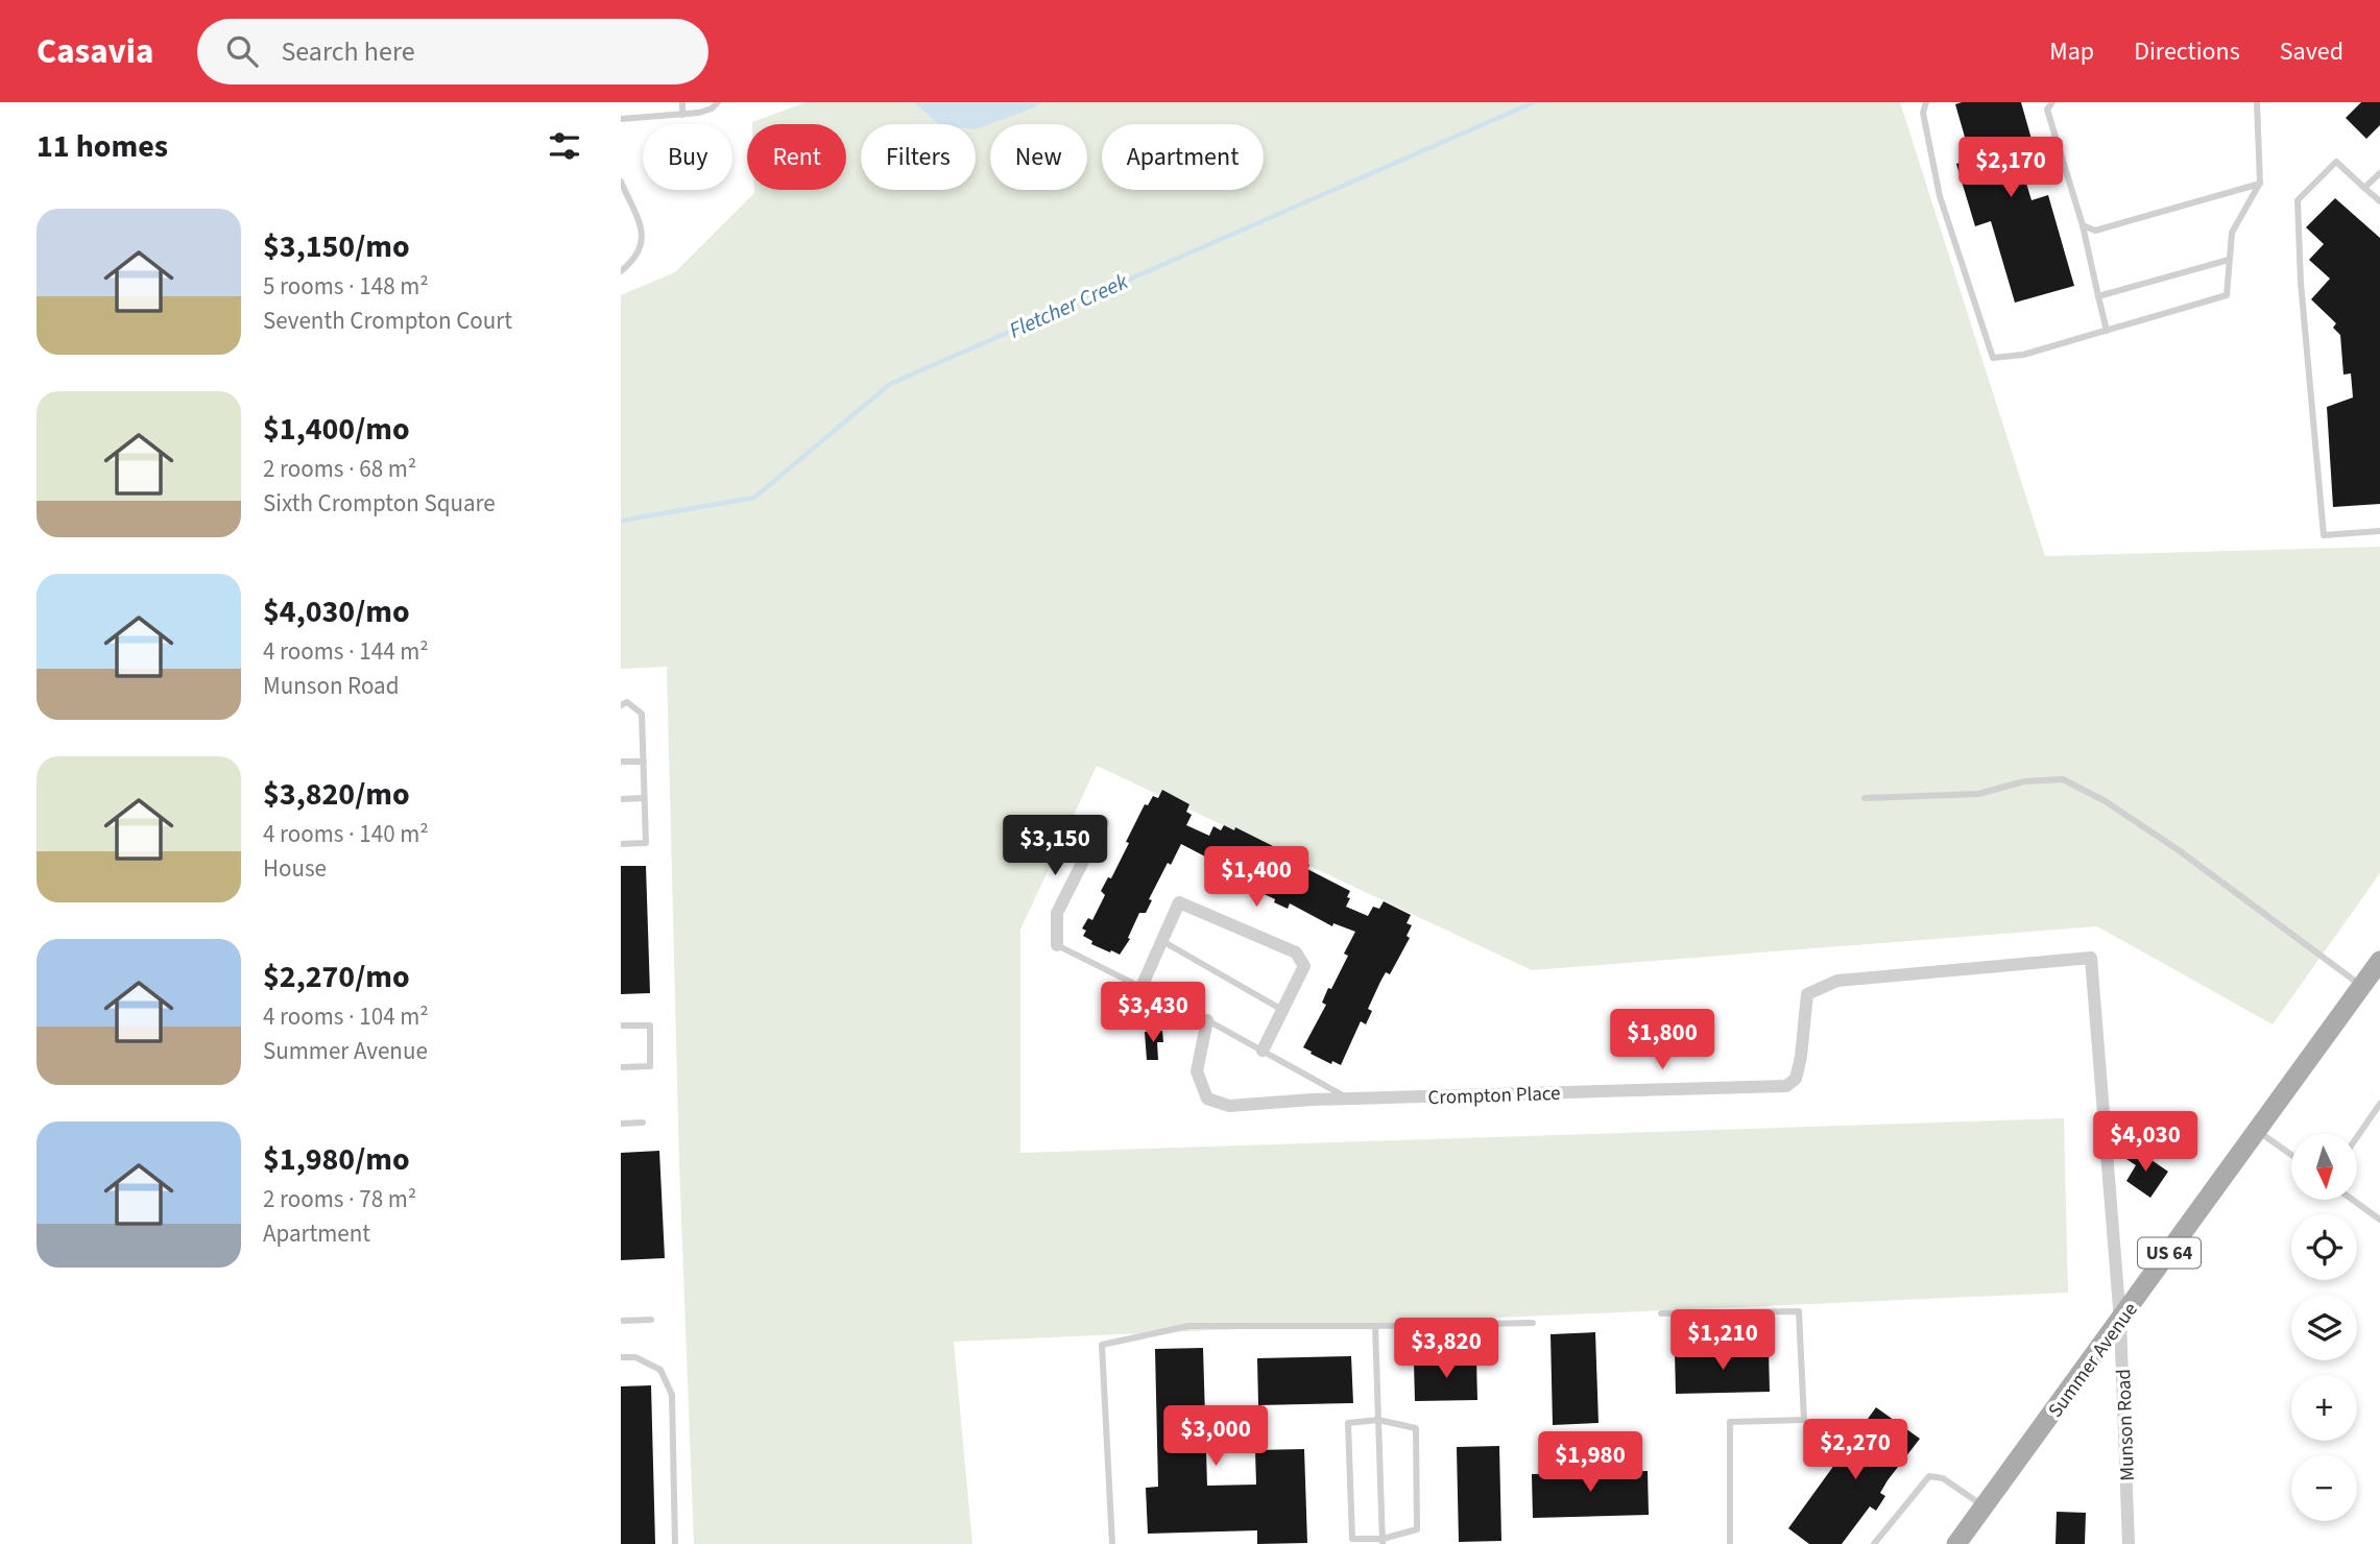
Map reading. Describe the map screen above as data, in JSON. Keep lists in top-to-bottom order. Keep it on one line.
{"streets":{"main road":["US 64","Summer Avenue"],"street":["Crompton Place","Munson Road"]},"crossings":[["Crompton Place","Munson Road"],["Summer Avenue","Munson Road"]],"water":["Fletcher Creek"],"north":"bottom","page":{"header":"Casavia","search":"Search here","nav":["Map","Directions","Saved"],"heading":"11 homes","chip":["Buy","Rent","Filters","New","Apartment"],"price":["$2,170","$3,150","$1,400","$3,430","$1,800","$4,030","$1,210","$3,820","$3,000","$2,270","$1,980"],"list":[{"name":"$3,150/mo","note":"5 rooms · 148 m² · Seventh Crompton Court"},{"name":"$1,400/mo","note":"2 rooms · 68 m² · Sixth Crompton Square"},{"name":"$4,030/mo","note":"4 rooms · 144 m² · Munson Road"},{"name":"$3,820/mo","note":"4 rooms · 140 m² · House"},{"name":"$2,270/mo","note":"4 rooms · 104 m² · Summer Avenue"},{"name":"$1,980/mo","note":"2 rooms · 78 m² · Apartment"}],"map_buttons":["+","−"]}}
